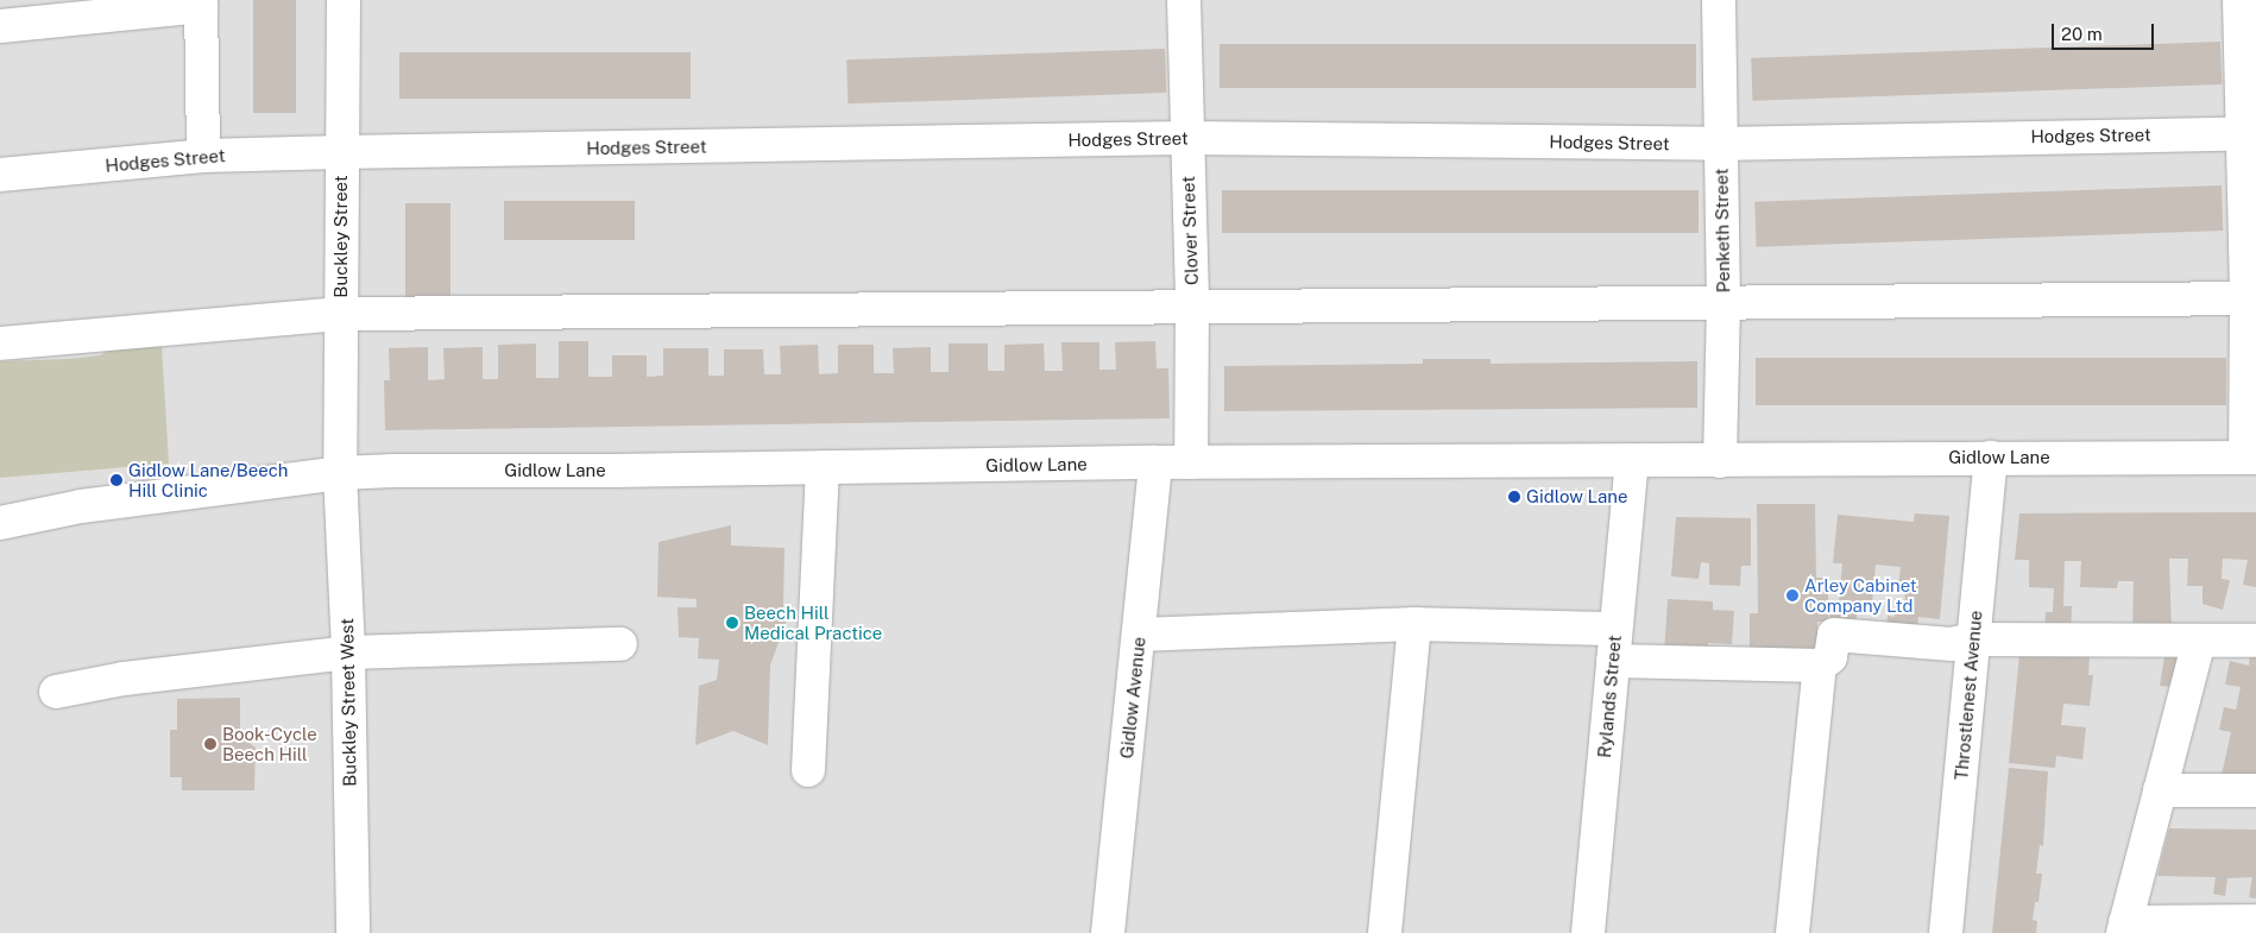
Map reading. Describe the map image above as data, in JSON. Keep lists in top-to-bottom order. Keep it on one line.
{"streets":{"street":["Hodges Street","Clover Street","Penketh Street","Buckley Street","Gidlow Lane","Throstlenest Avenue","Rylands Street","Gidlow Avenue","Buckley Street West"]},"crossings":[["Hodges Street","Clover Street"],["Hodges Street","Penketh Street"],["Hodges Street","Buckley Street"],["Clover Street","Gidlow Lane"],["Penketh Street","Gidlow Lane"],["Buckley Street","Gidlow Lane"],["Buckley Street","Buckley Street West"],["Gidlow Lane","Throstlenest Avenue"],["Gidlow Lane","Rylands Street"],["Gidlow Lane","Gidlow Avenue"],["Gidlow Lane","Buckley Street West"]],"places":["Gidlow Lane/Beech Hill Clinic","Gidlow Lane","Arley Cabinet Company Ltd","Beech Hill Medical Practice","Book-Cycle Beech Hill"],"scale_bar":"20 m"}
